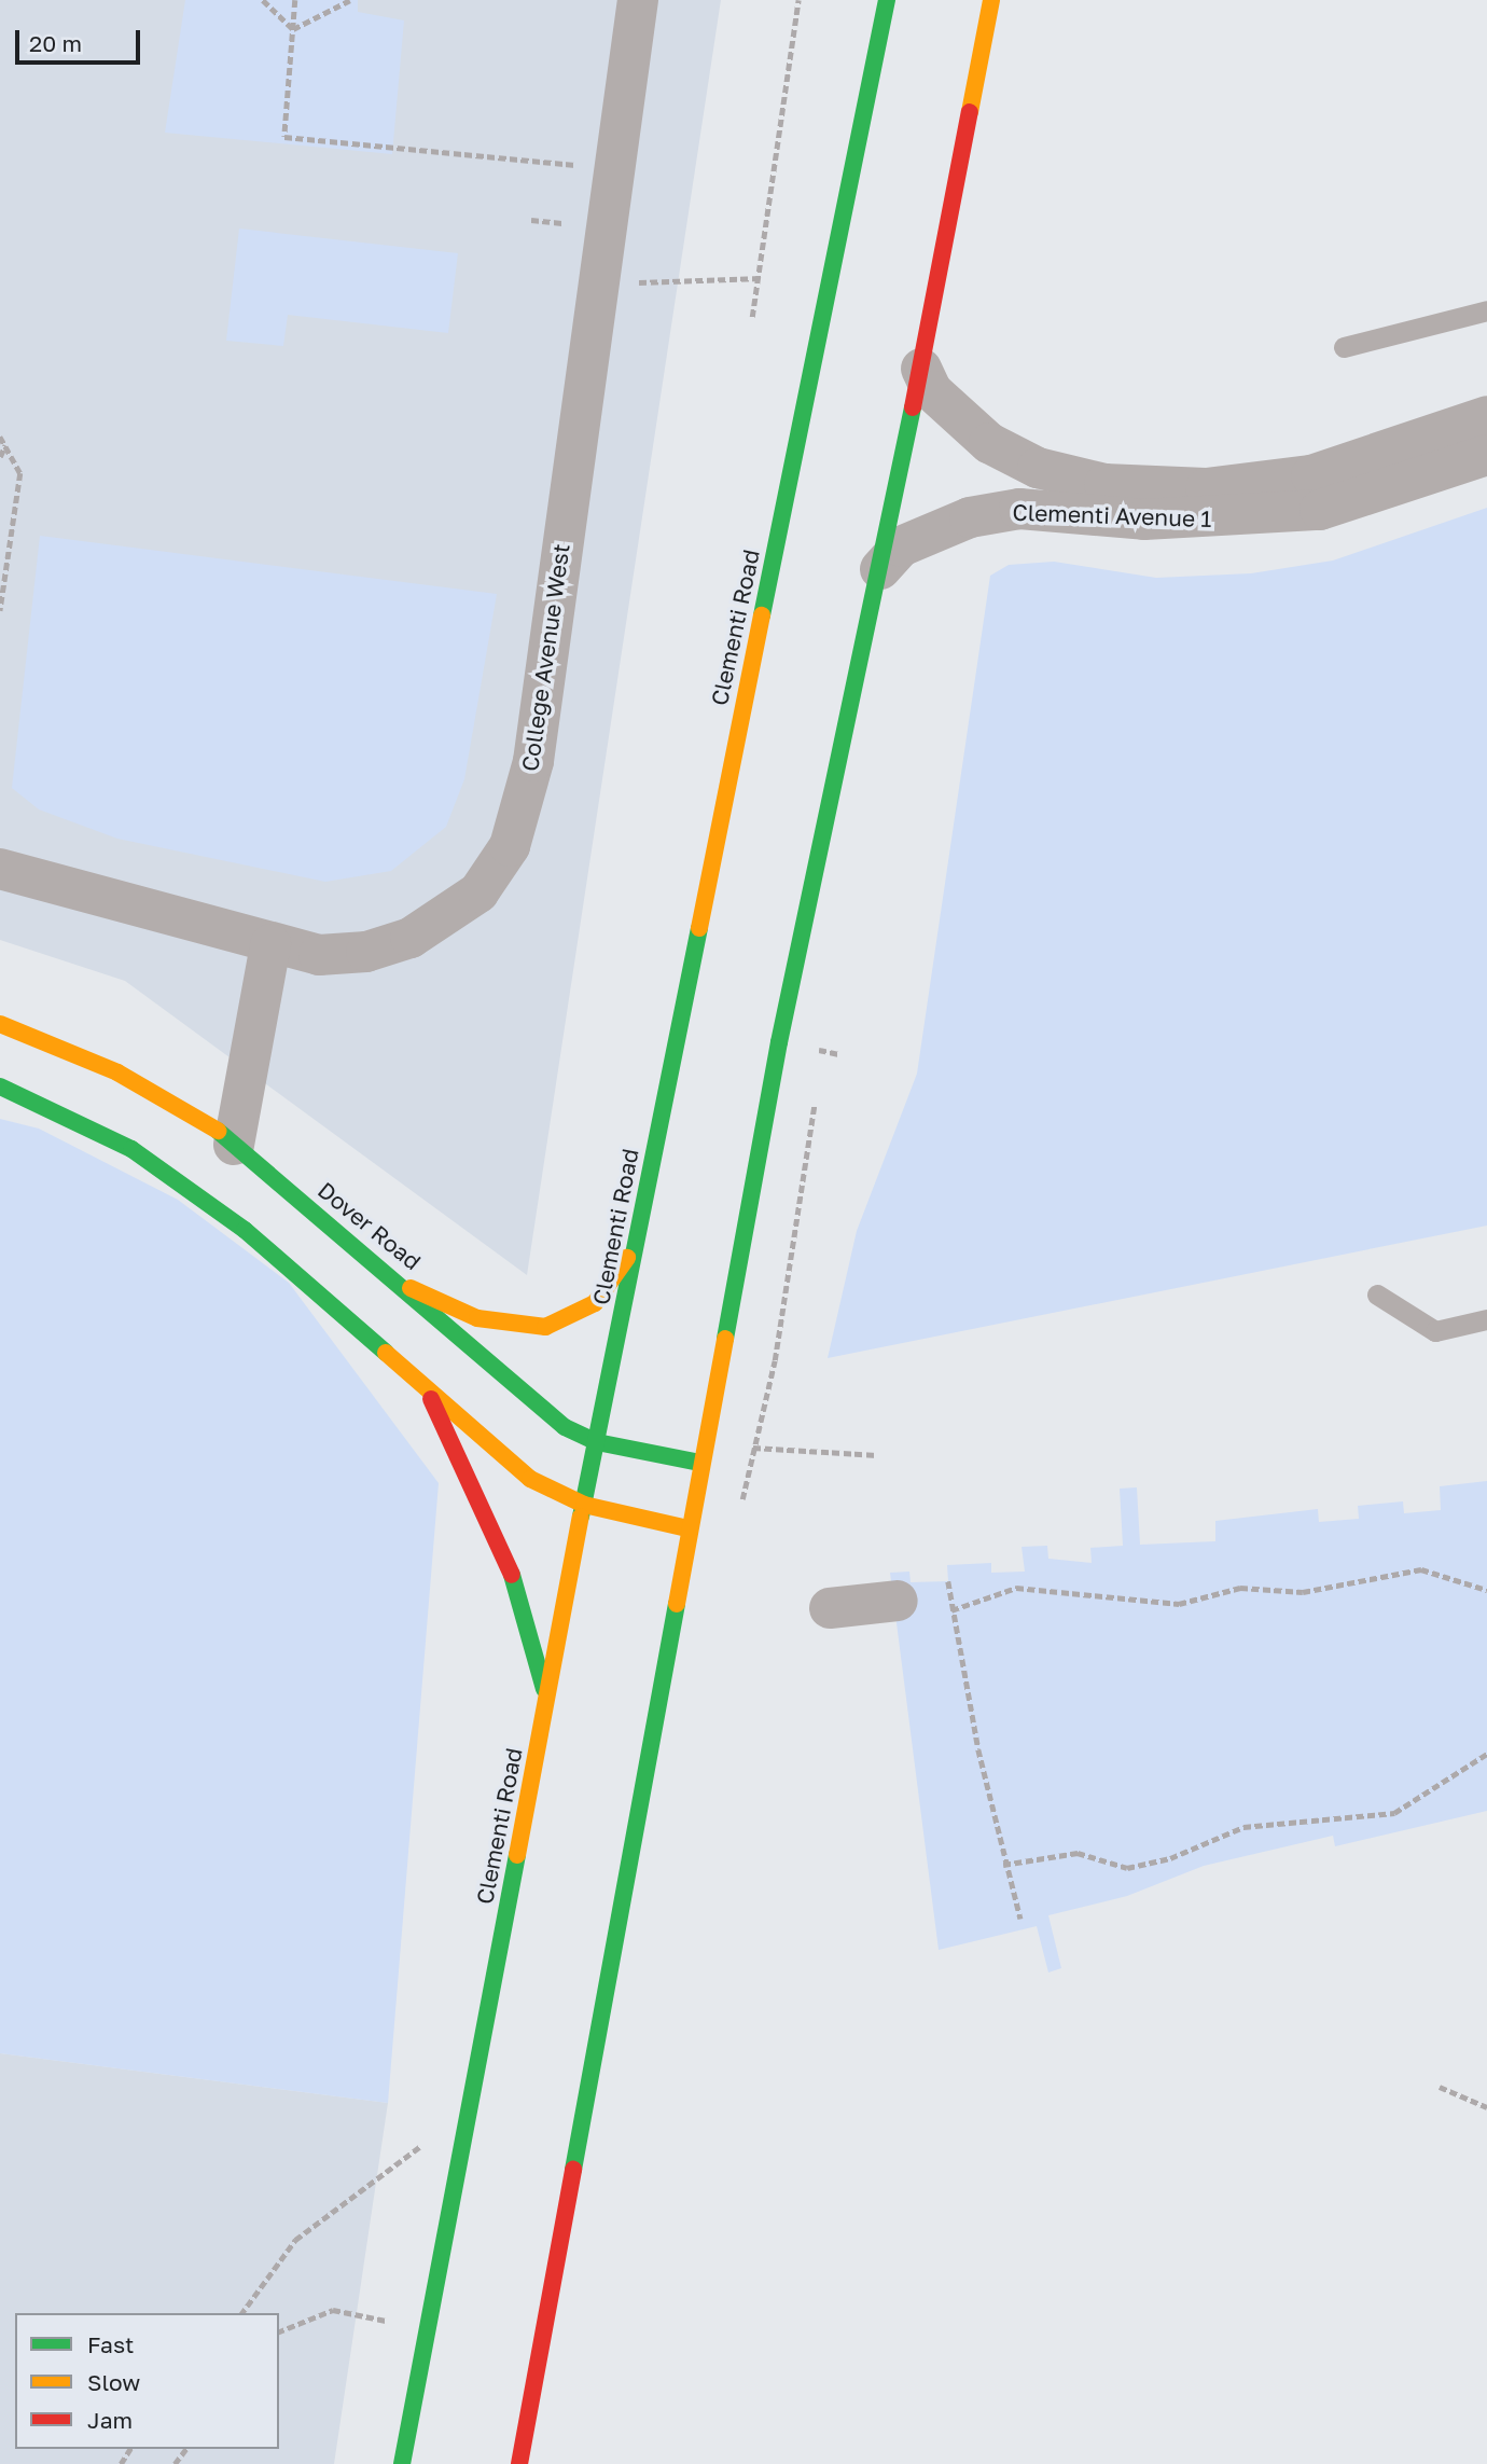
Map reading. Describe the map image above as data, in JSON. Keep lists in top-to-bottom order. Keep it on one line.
{"streets":{"main road":["Clementi Road","Dover Road"],"street":["Clementi Avenue 1","College Avenue West"]},"crossings":[["Clementi Road","Dover Road"]],"legend":["Fast","Slow","Jam"],"scale_bar":"20 m"}
